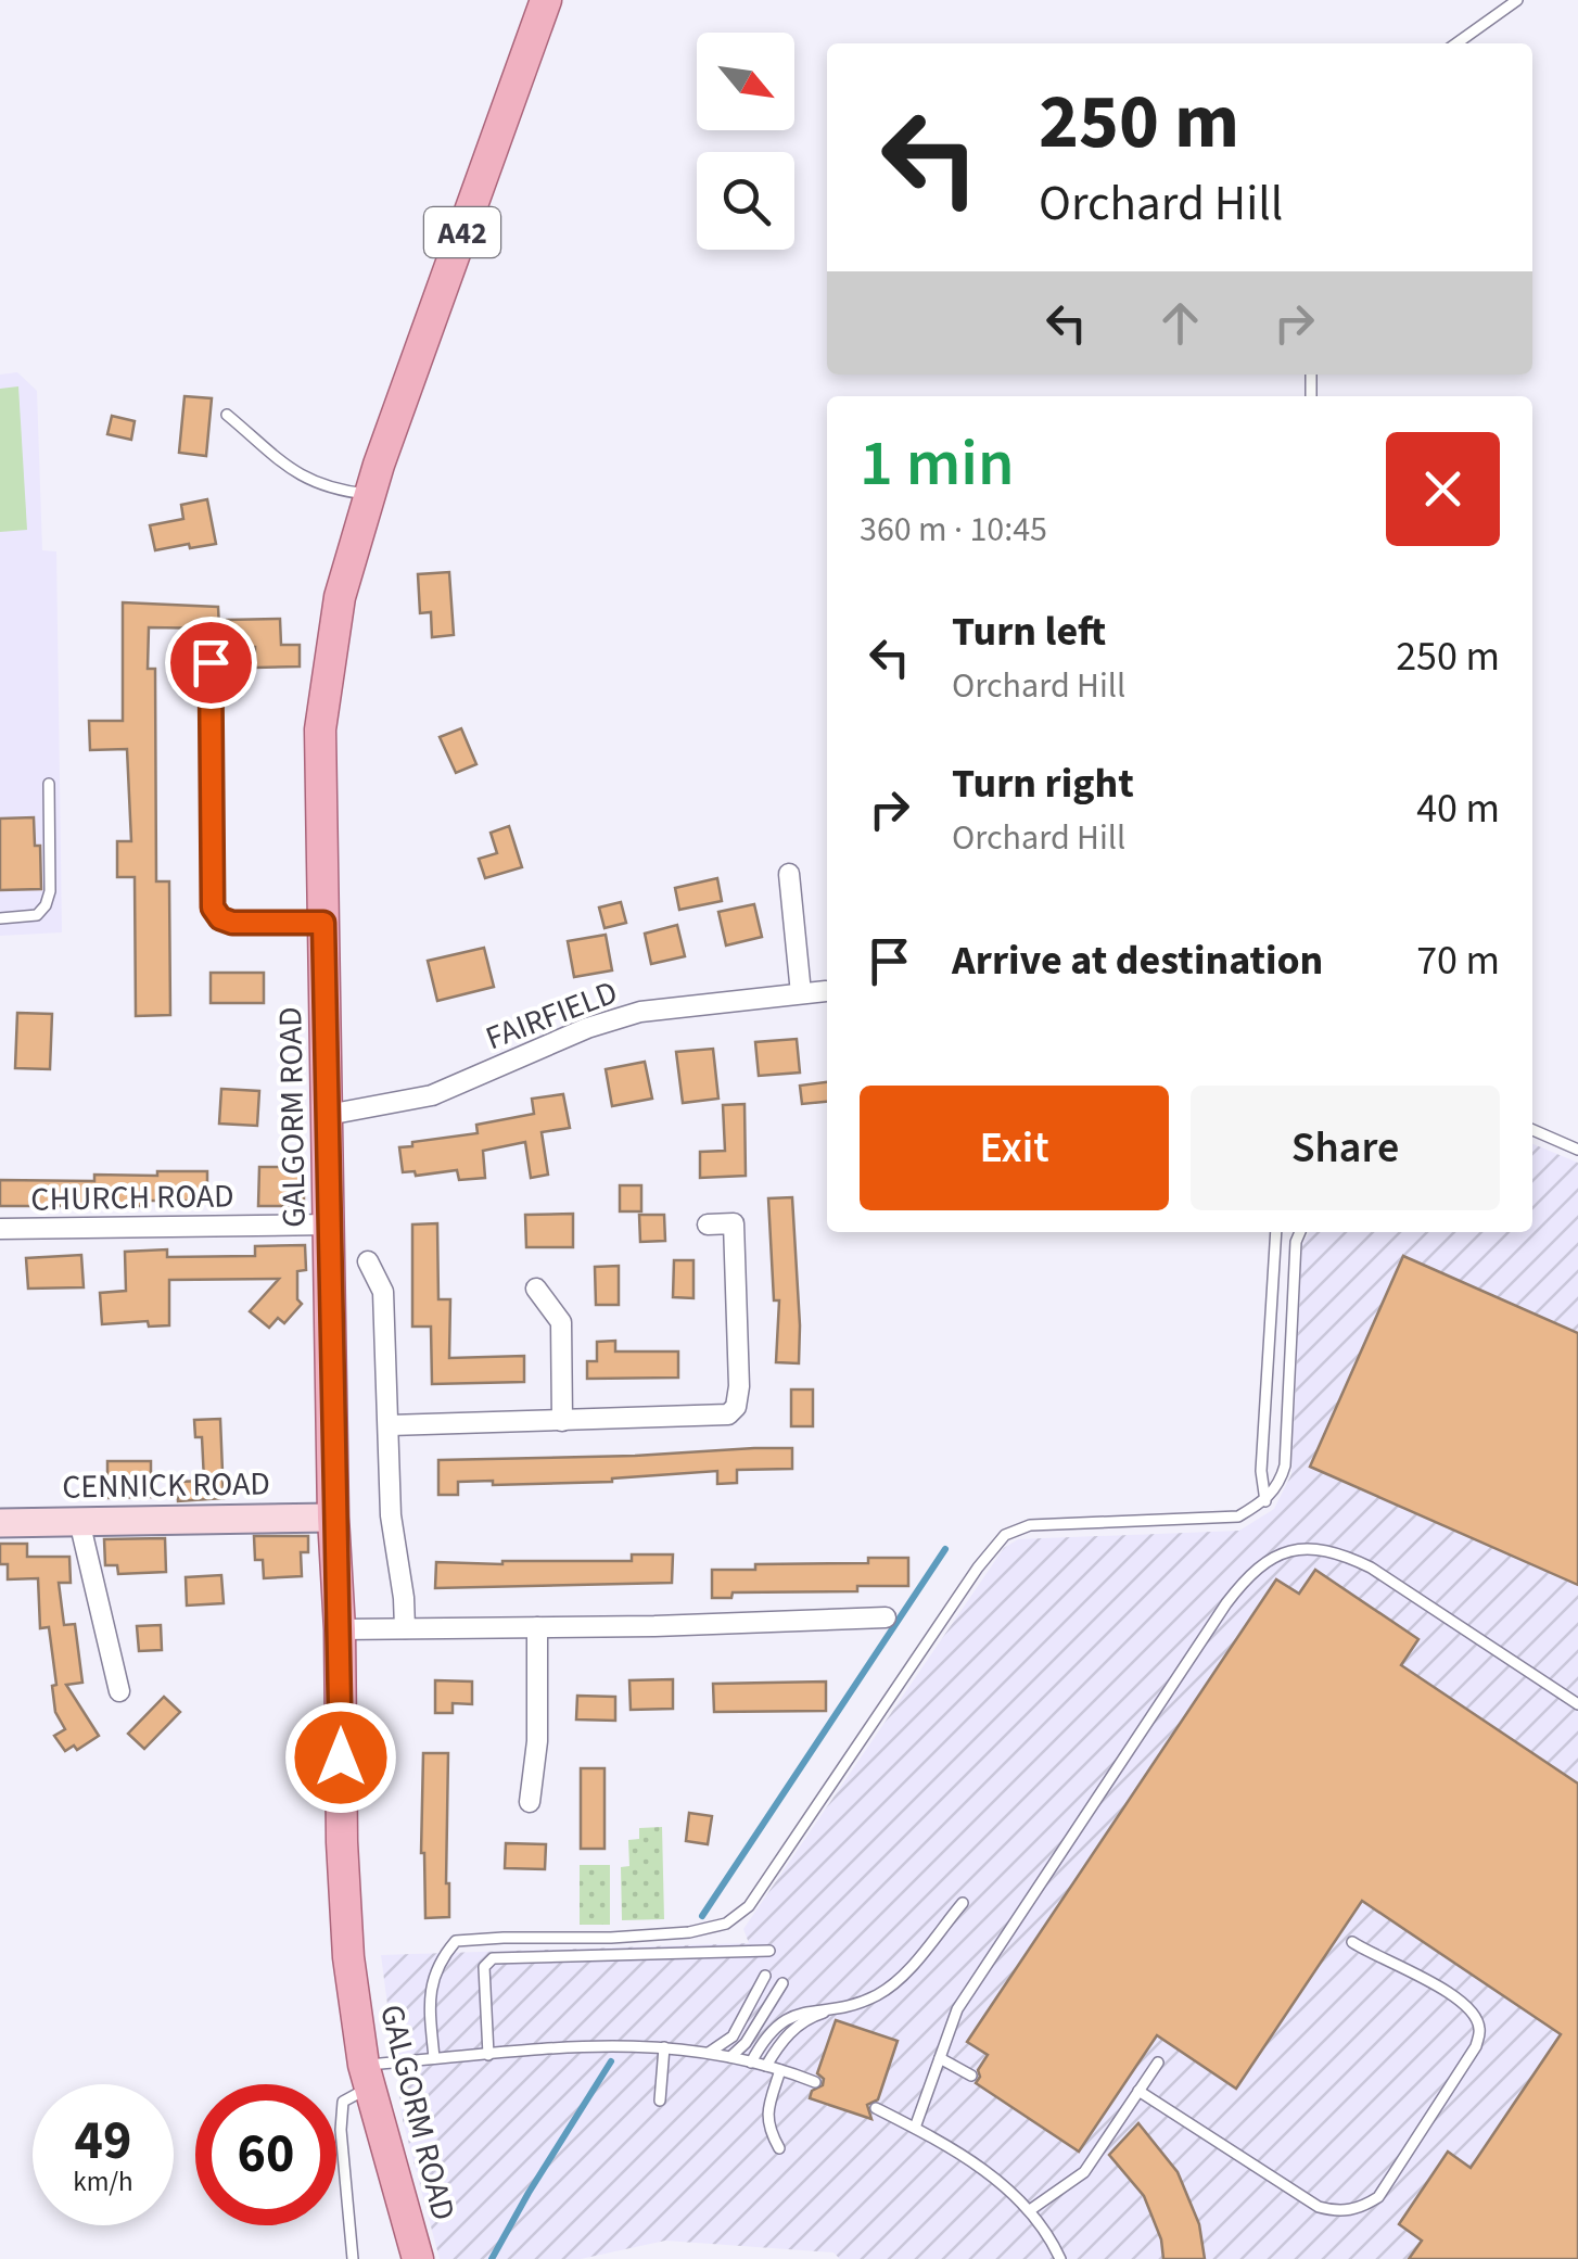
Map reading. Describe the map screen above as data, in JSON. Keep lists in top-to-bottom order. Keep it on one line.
{"streets":{"main road":["A42","GALGORM ROAD"],"street":["FAIRFIELD","CHURCH ROAD","CENNICK ROAD"]},"crossings":[["FAIRFIELD","GALGORM ROAD"],["GALGORM ROAD","CHURCH ROAD"],["GALGORM ROAD","CENNICK ROAD"]],"north":"bottom right","page":{"turn":["250 m","Orchard Hill"],"heading":["1 min","360 m · 10:45"],"list":[{"name":"Turn left","note":"Orchard Hill","value":"250 m"},{"name":"Turn right","note":"Orchard Hill","value":"40 m"},{"name":"Arrive at destination","value":"70 m"}],"buttons":["Exit","Share"],"speed":"49 km/h","limit":"60"}}
